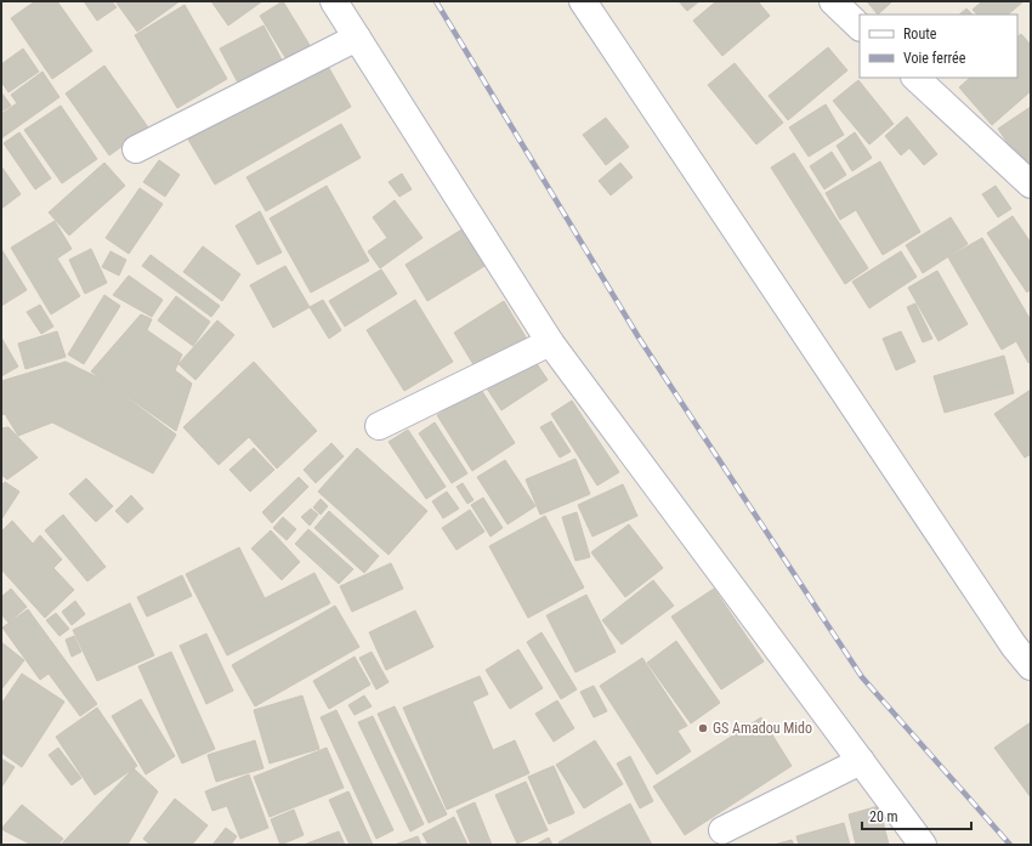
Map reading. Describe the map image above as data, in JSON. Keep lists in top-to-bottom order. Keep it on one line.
{"places":["GS Amadou Mido"],"legend":["Route","Voie ferrée"],"scale_bar":"20 m"}
